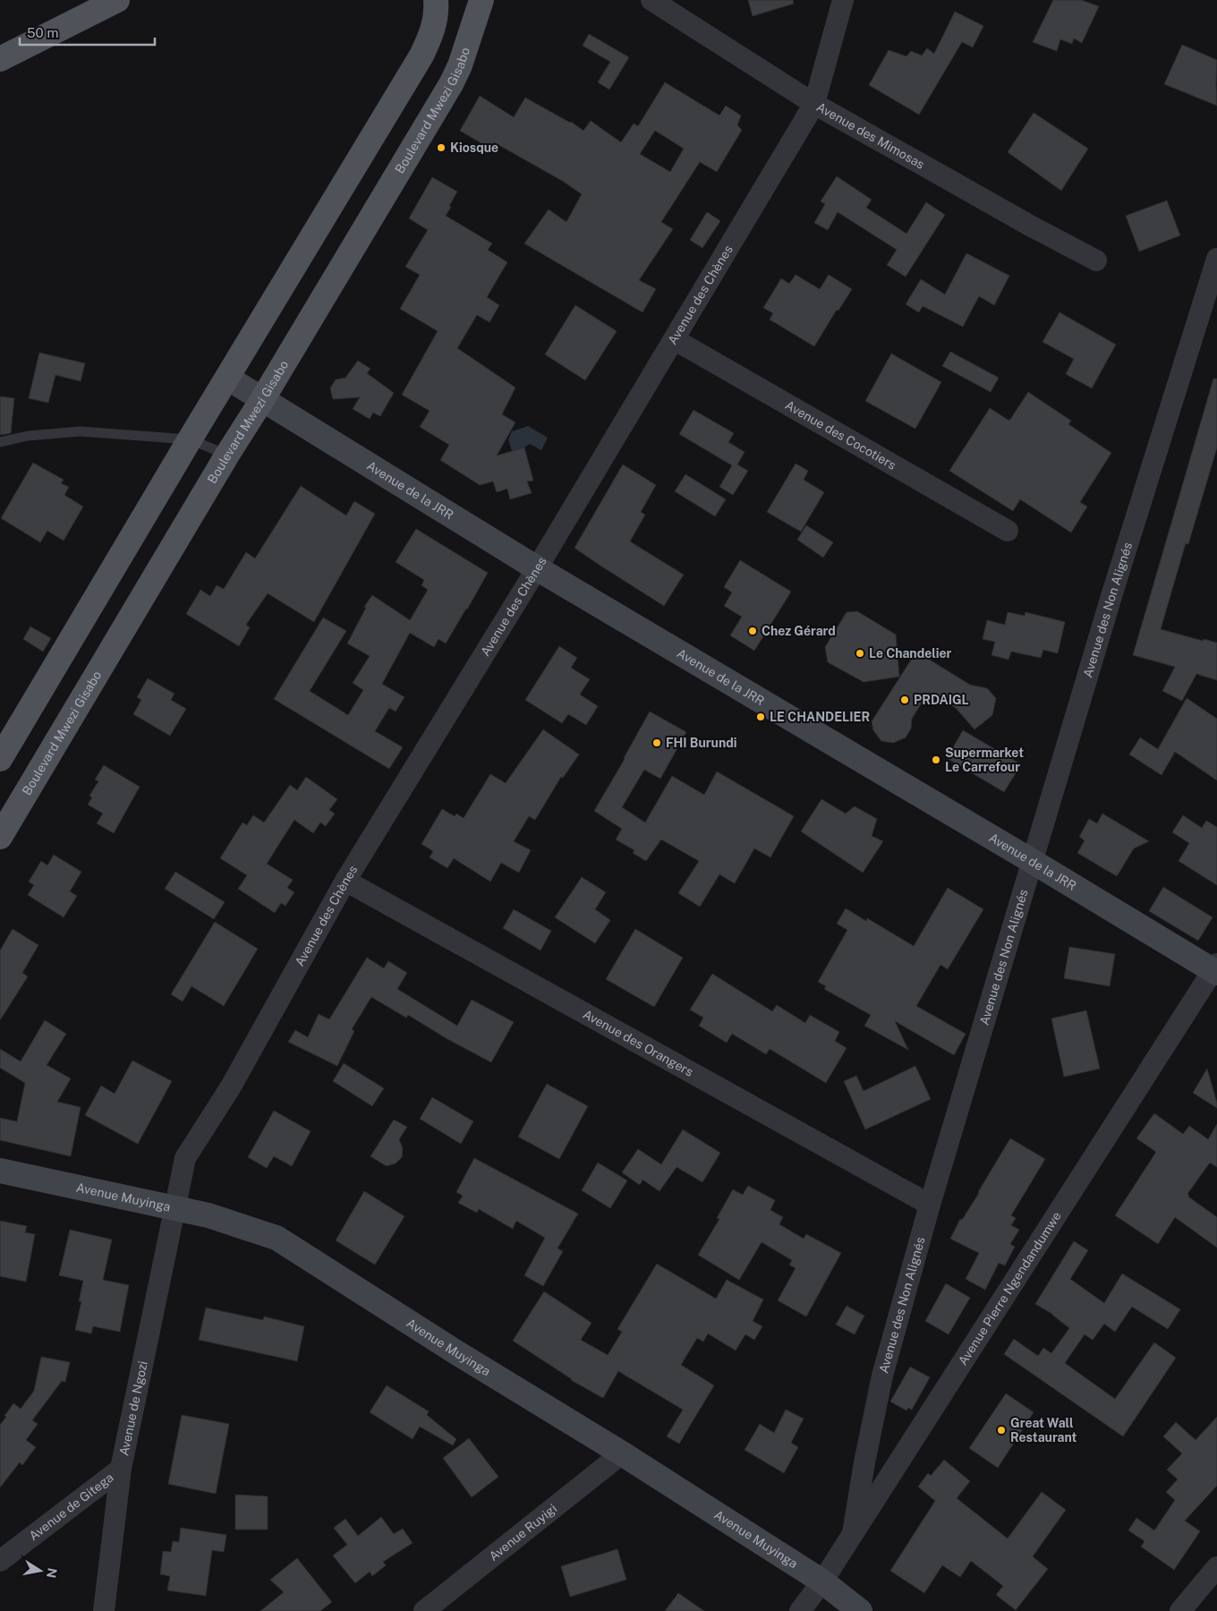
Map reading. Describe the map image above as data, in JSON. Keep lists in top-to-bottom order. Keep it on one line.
{"streets":{"main road":["Boulevard Mwezi Gisabo"],"street":["Avenue des Mimosas","Avenue des Chènes","Avenue des Cocotiers","Avenue de la JRR","Avenue des Non Alignés","Avenue des Orangers","Avenue Muyinga","Avenue Pierre Ngendandumwe","Avenue de Ngozi","Avenue de Gitega","Avenue Ruyigi"]},"crossings":[["Boulevard Mwezi Gisabo","Avenue de la JRR"],["Avenue des Mimosas","Avenue des Chènes"],["Avenue des Chènes","Avenue des Cocotiers"],["Avenue des Chènes","Avenue de la JRR"],["Avenue des Chènes","Avenue des Orangers"],["Avenue des Chènes","Avenue Muyinga"],["Avenue des Chènes","Avenue de Ngozi"],["Avenue de la JRR","Avenue des Non Alignés"],["Avenue de la JRR","Avenue Pierre Ngendandumwe"],["Avenue des Non Alignés","Avenue des Orangers"],["Avenue des Non Alignés","Avenue Pierre Ngendandumwe"],["Avenue Muyinga","Avenue Pierre Ngendandumwe"],["Avenue Muyinga","Avenue de Ngozi"],["Avenue Muyinga","Avenue Ruyigi"],["Avenue de Ngozi","Avenue de Gitega"]],"places":["Kiosque","Chez Gérard","Le Chandelier","PRDAIGL","LE CHANDELIER","FHI Burundi","Supermarket Le Carrefour","Great Wall Restaurant"],"scale_bar":"50 m","north":"right"}
